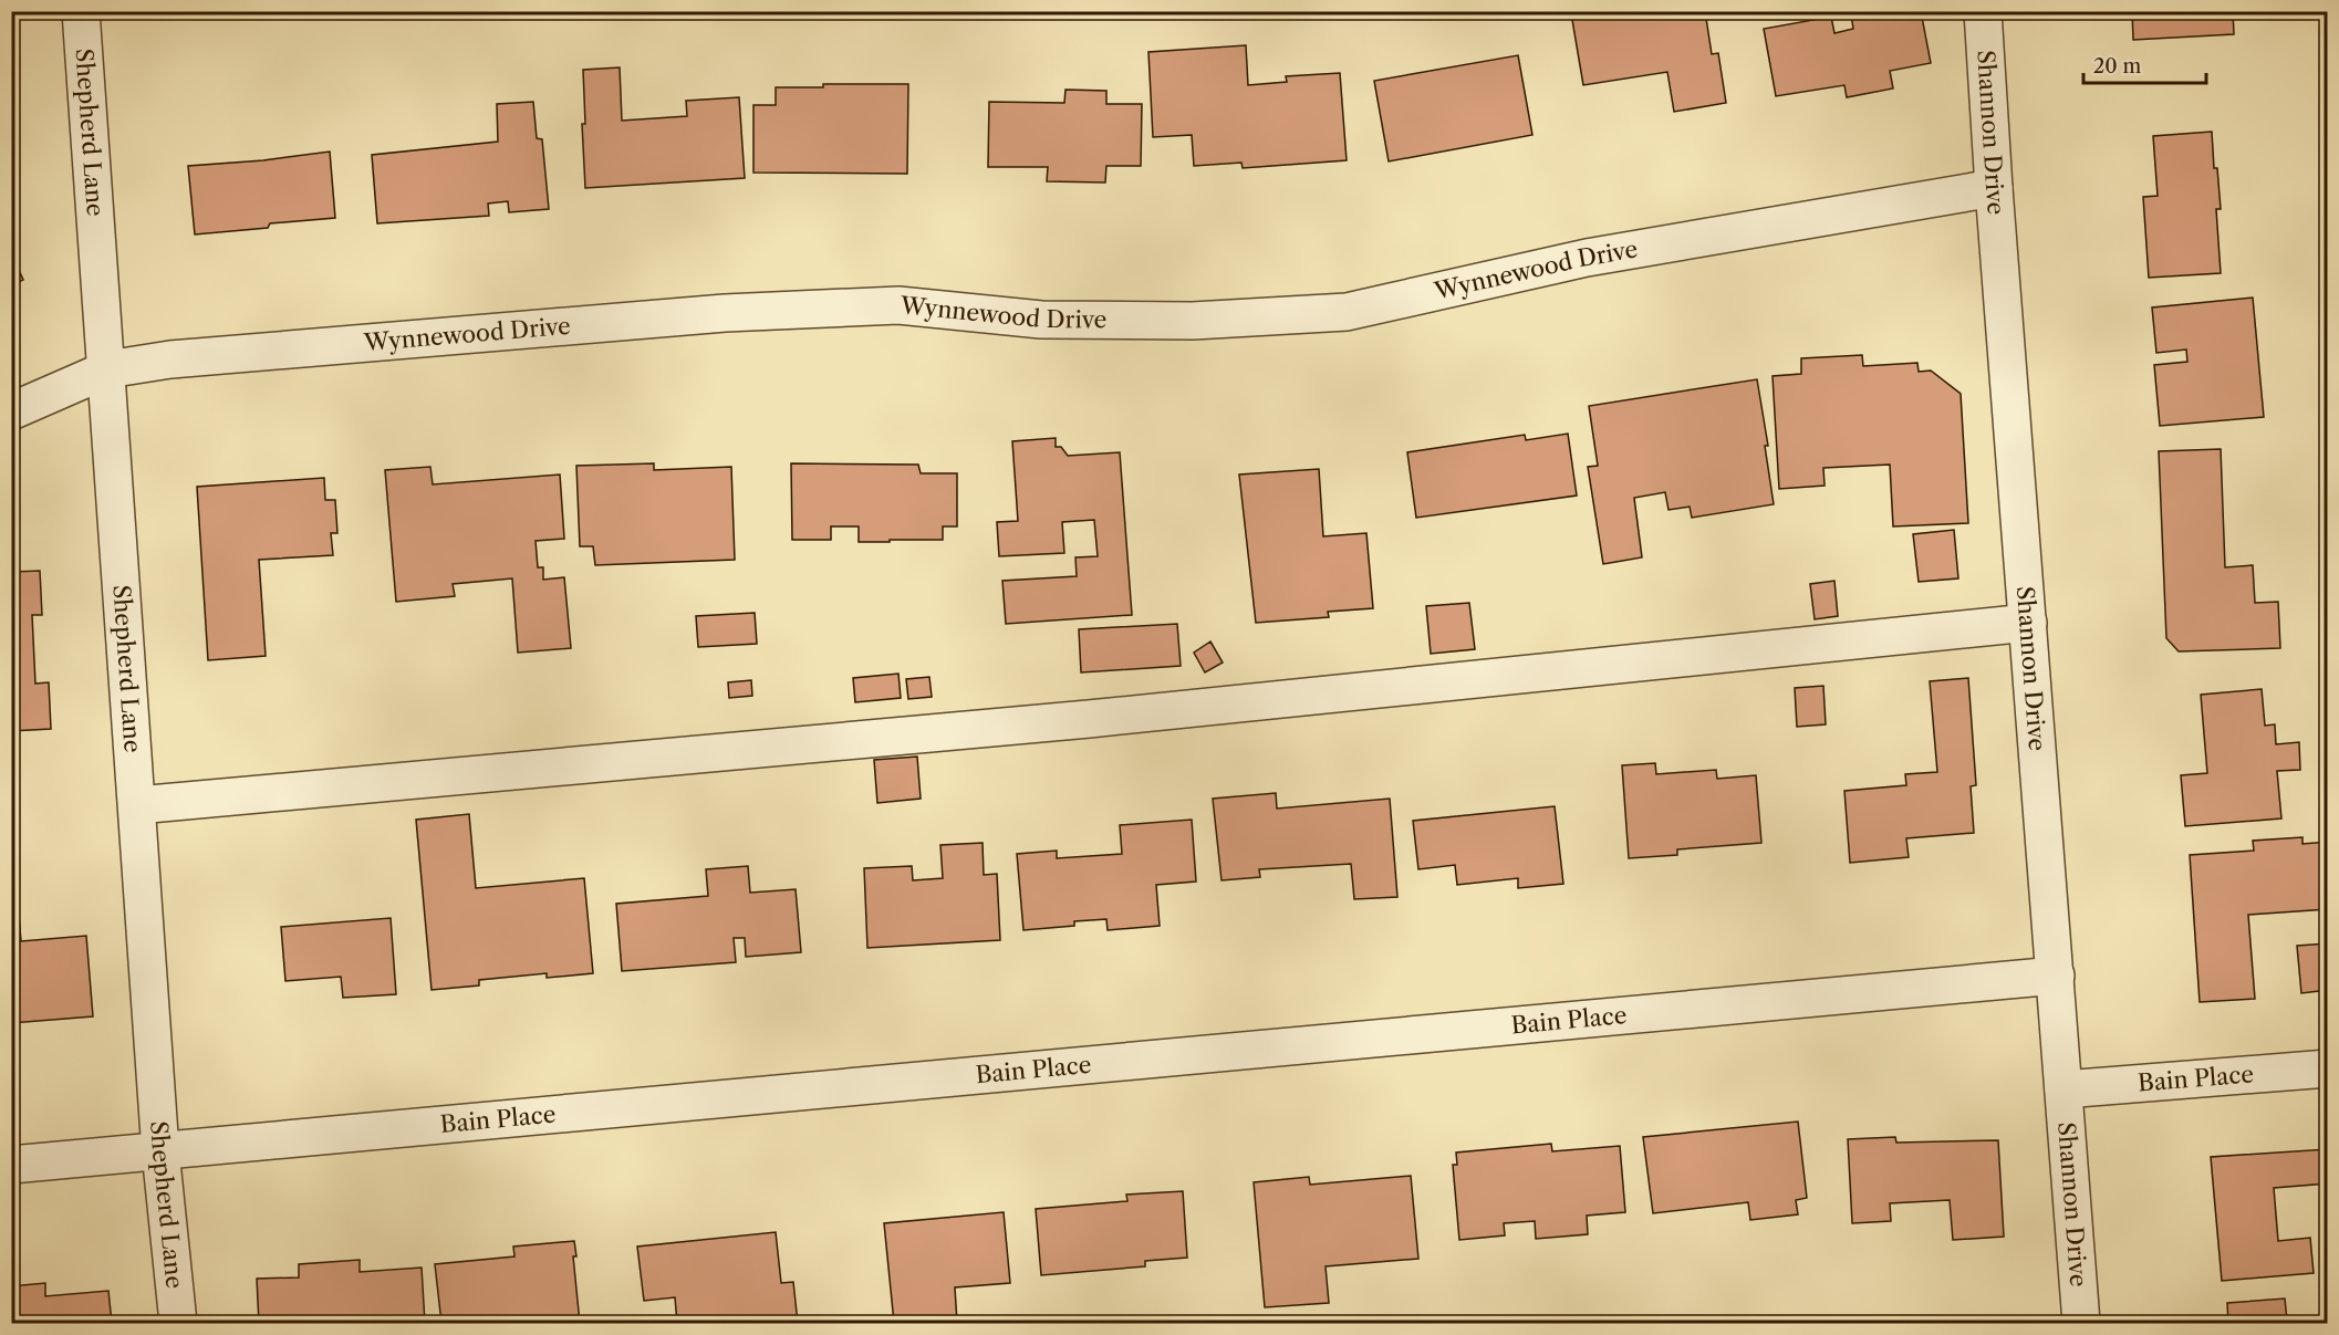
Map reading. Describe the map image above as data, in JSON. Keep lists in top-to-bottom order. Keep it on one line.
{"streets":{"street":["Shepherd Lane","Shannon Drive","Wynnewood Drive","Bain Place"]},"crossings":[["Shepherd Lane","Wynnewood Drive"],["Shepherd Lane","Bain Place"],["Shannon Drive","Wynnewood Drive"],["Shannon Drive","Bain Place"]],"scale_bar":"20 m"}
